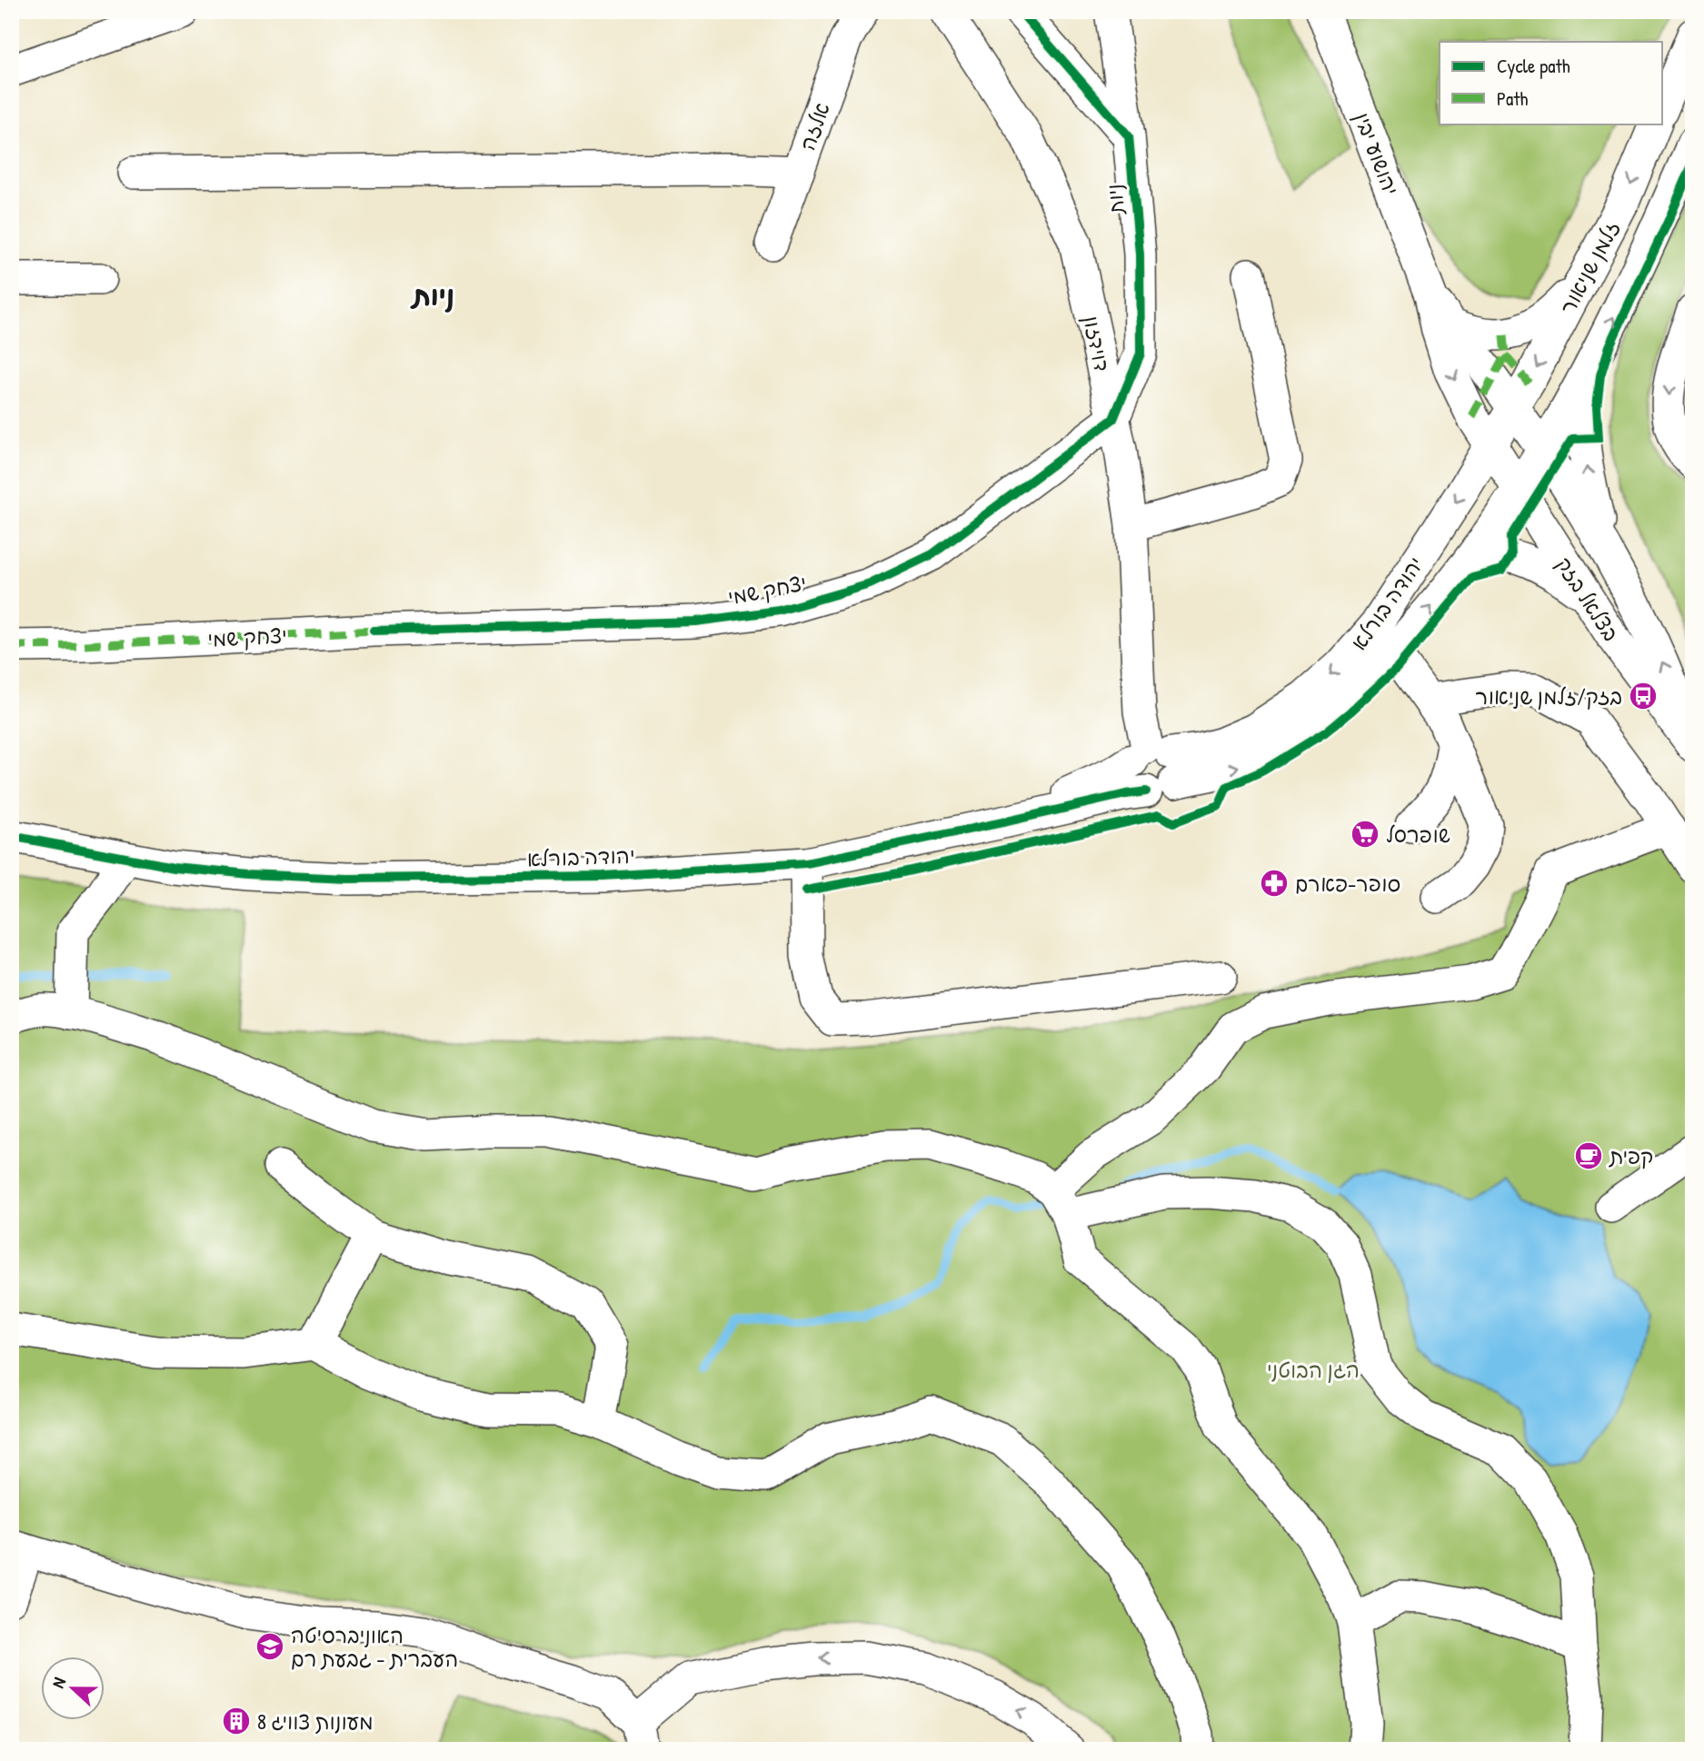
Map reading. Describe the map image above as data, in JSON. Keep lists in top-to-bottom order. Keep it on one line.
{"streets":{"street":["אלזה","יהושוע יבין","ניות","זלמן שניאור","דוידזון","יצחק שמי","בצלאל בזק","יהודה בורלא"]},"crossings":[["יהושוע יבין","זלמן שניאור"],["יהושוע יבין","בצלאל בזק"],["יהושוע יבין","יהודה בורלא"],["ניות","דוידזון"],["ניות","יצחק שמי"],["זלמן שניאור","בצלאל בזק"],["זלמן שניאור","יהודה בורלא"],["דוידזון","יצחק שמי"],["דוידזון","יהודה בורלא"],["בצלאל בזק","יהודה בורלא"]],"districts":["ניות"],"parks":["הגן הבוטני"],"places":{"bus stop":["בזק/זלמן שניאור"],"supermarket":["שופרסל"],"pharmacy":["סופר-פארם"],"cafe":["קפית"],"school or university":["האוניברסיטה העברית - גבעת רם"],"building":["מעונות צוויג 8"]},"legend":["Cycle path","Path"],"north":"left"}
